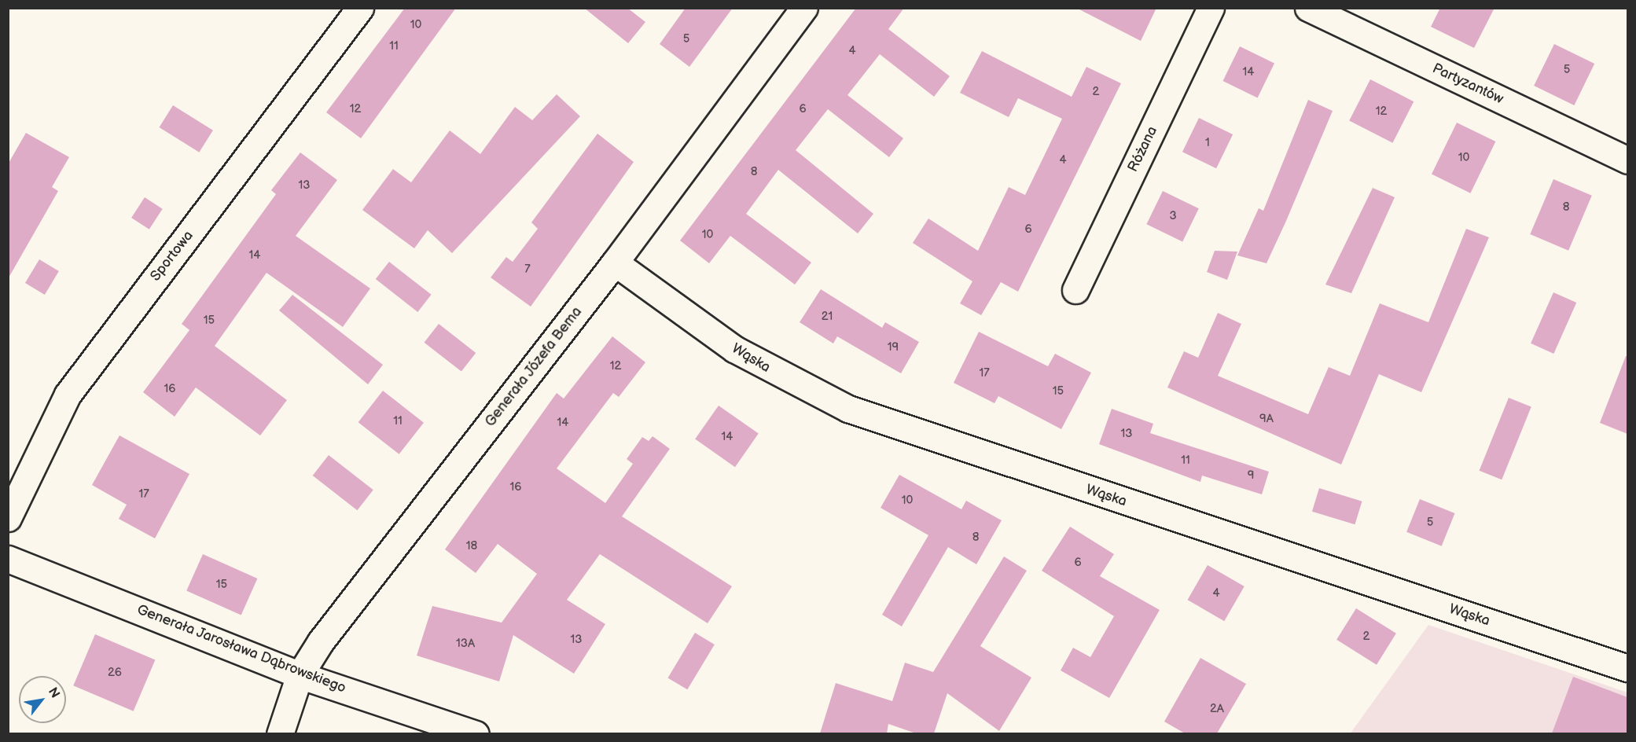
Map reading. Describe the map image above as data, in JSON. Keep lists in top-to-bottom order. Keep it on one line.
{"streets":{"street":["Partyzantów","Różana","Sportowa","Wąska","Generała Józefa Bema","Generała Jarosława Dąbrowskiego"]},"crossings":[["Wąska","Generała Józefa Bema"],["Generała Józefa Bema","Generała Jarosława Dąbrowskiego"]],"house_numbers":["10","5","11","4","5","14","2","12","6","12","1","10","4","8","13","8","3","6","10","14","7","21","15","19","12","17","16","15","9A","11","14","13","14","11","9","16","17","10","5","8","18","6","15","4","2","13","13A","26","2A"],"north":"top right"}
